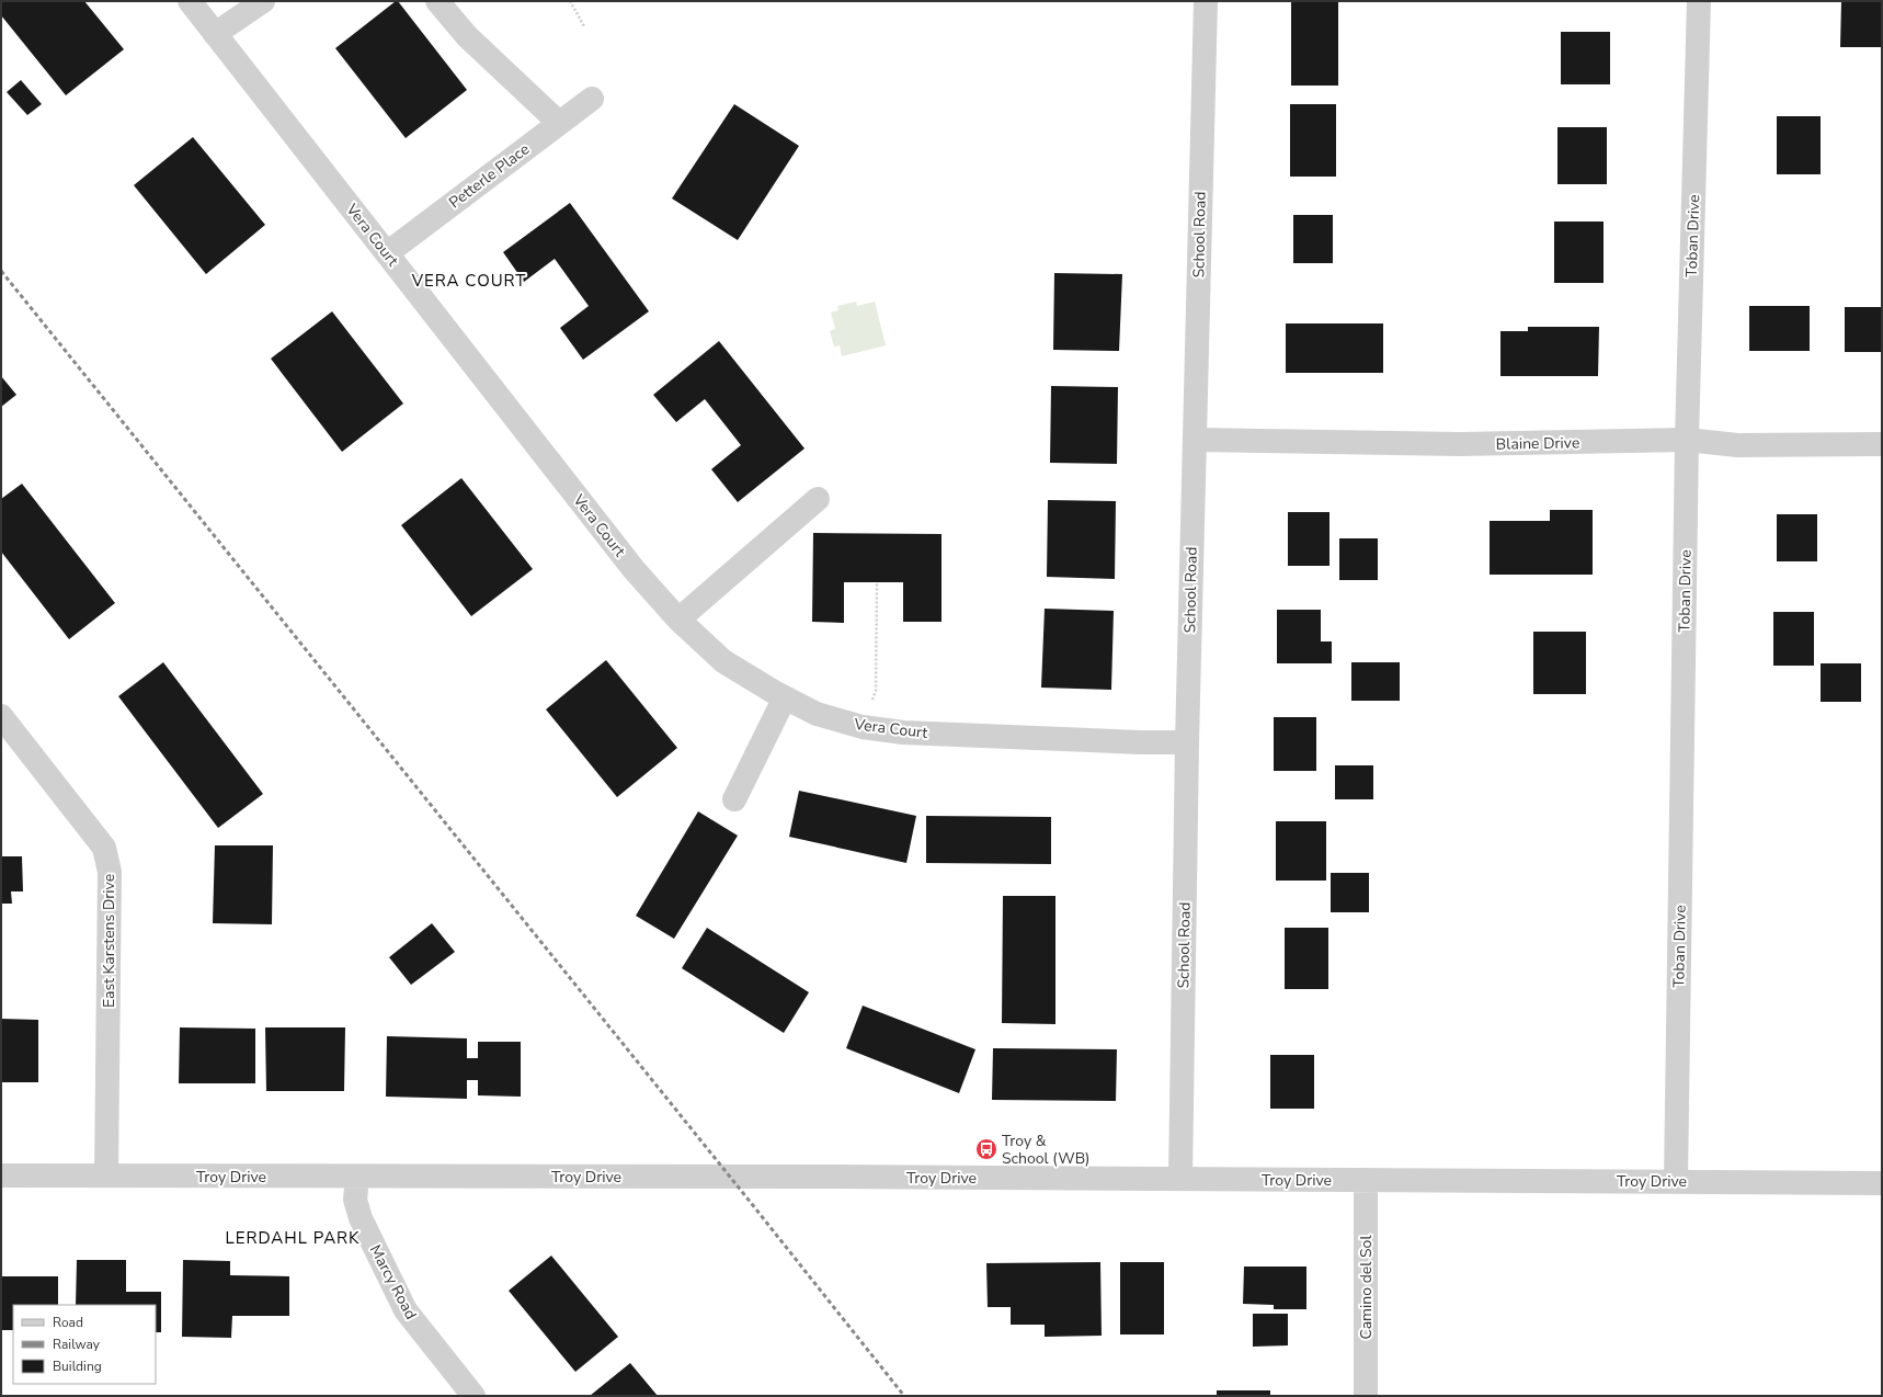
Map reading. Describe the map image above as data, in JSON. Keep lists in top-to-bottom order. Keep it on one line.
{"streets":{"street":["Petterle Place","Vera Court","School Road","Toban Drive","Blaine Drive","East Karstens Drive","Troy Drive","Marcy Road","Camino del Sol"]},"crossings":[["Petterle Place","Vera Court"],["Vera Court","School Road"],["School Road","Blaine Drive"],["School Road","Troy Drive"],["Toban Drive","Blaine Drive"],["Toban Drive","Troy Drive"],["East Karstens Drive","Troy Drive"],["Troy Drive","Marcy Road"],["Troy Drive","Camino del Sol"]],"districts":["VERA COURT","LERDAHL PARK"],"places":{"bus stop":["Troy & School (WB)"]},"legend":["Road","Railway","Building"]}
